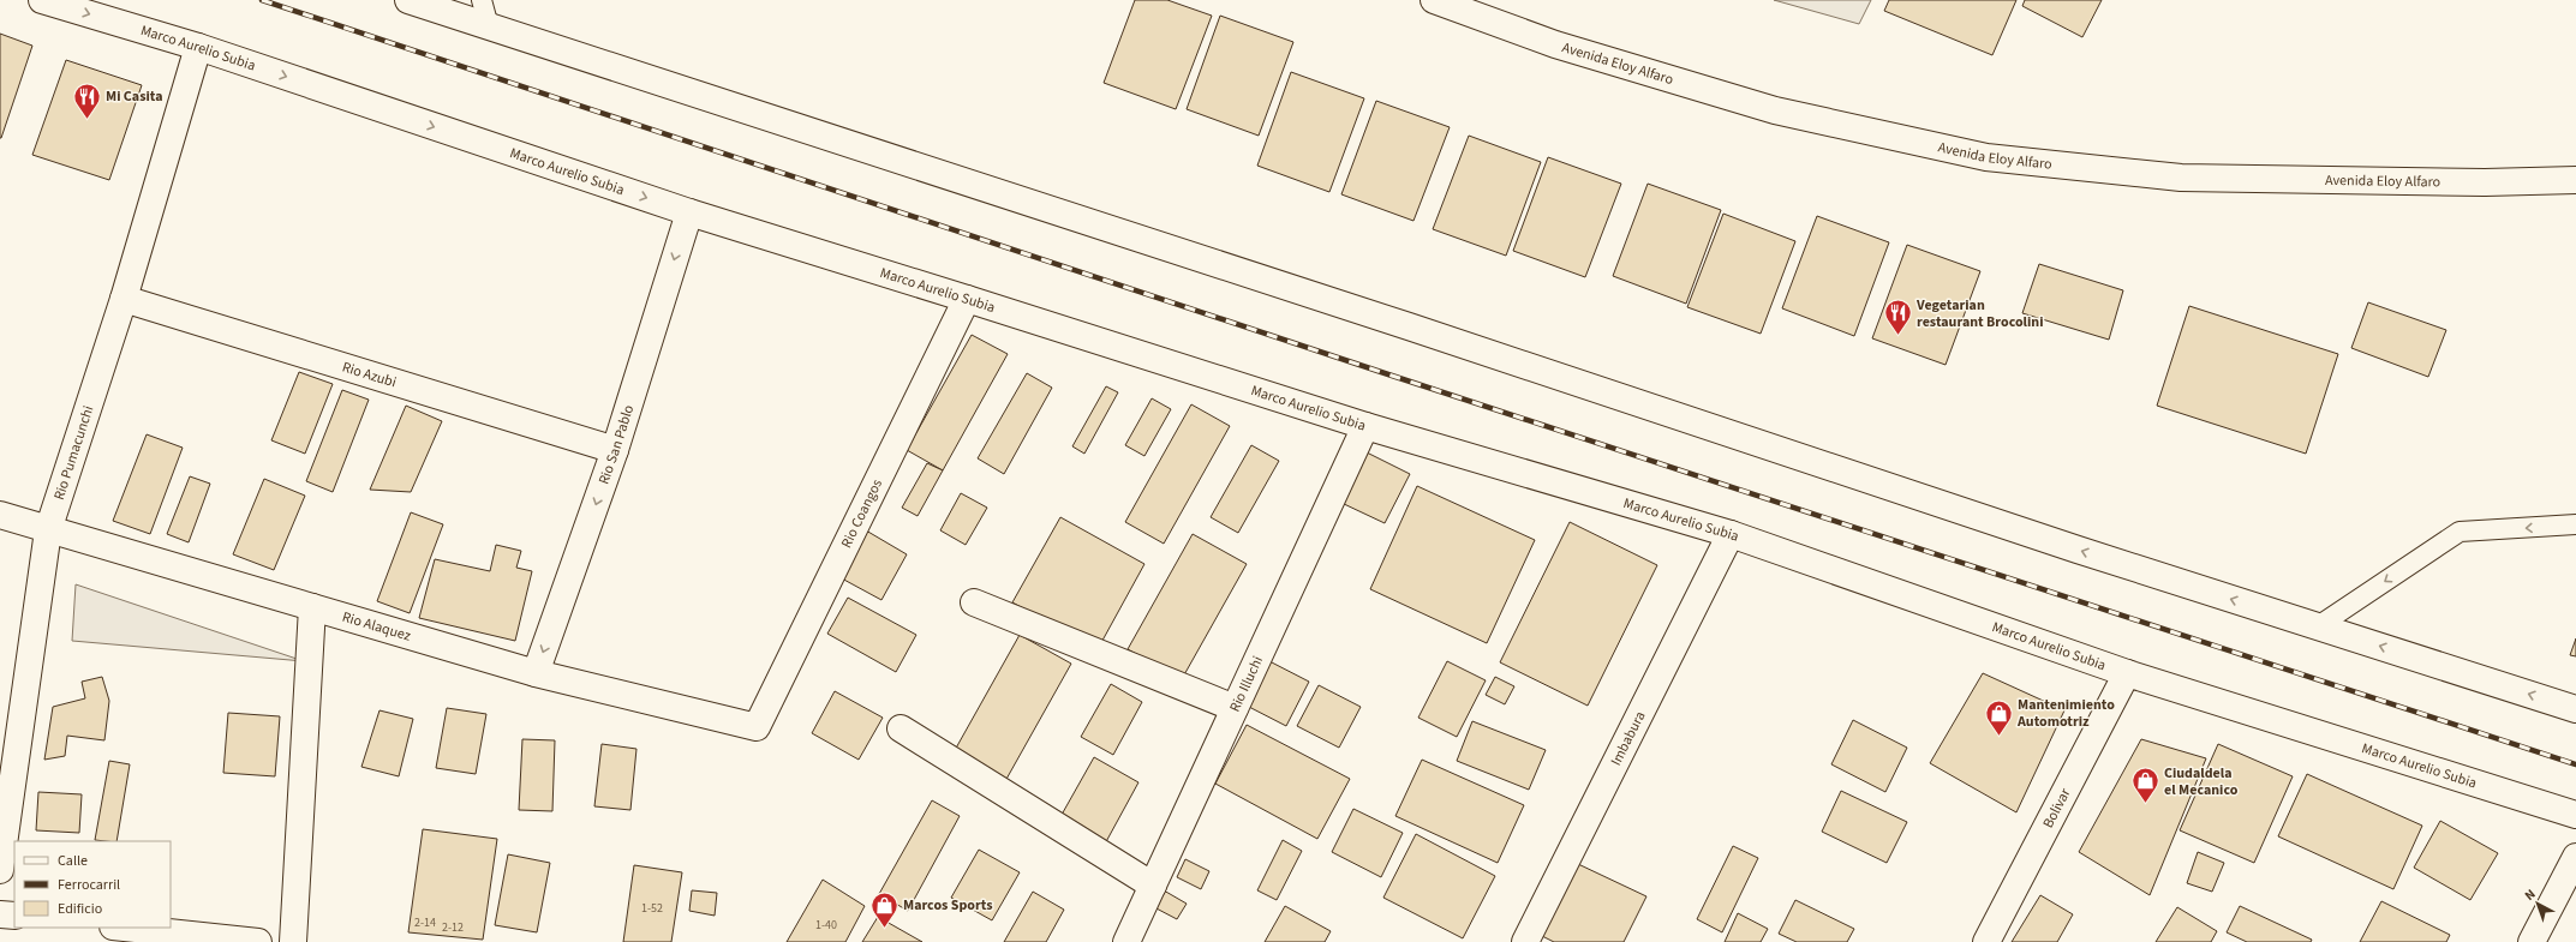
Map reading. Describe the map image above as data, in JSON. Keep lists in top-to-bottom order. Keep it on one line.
{"streets":{"main road":["Marco Aurelio Subia","Avenida Eloy Alfaro","Rio Azubi","Rio San Pablo","Rio Pumacunchi","Rio Coangos","Rio Alaquez","Rio Illuchi","Imbabura","Bolivar"]},"crossings":[["Marco Aurelio Subia","Rio San Pablo"],["Marco Aurelio Subia","Rio Pumacunchi"],["Marco Aurelio Subia","Rio Coangos"],["Marco Aurelio Subia","Rio Illuchi"],["Marco Aurelio Subia","Imbabura"],["Marco Aurelio Subia","Bolivar"],["Rio Azubi","Rio San Pablo"],["Rio Azubi","Rio Pumacunchi"],["Rio San Pablo","Rio Alaquez"],["Rio Pumacunchi","Rio Alaquez"],["Rio Coangos","Rio Alaquez"]],"one_way":["Rio San Pablo"],"places":{"restaurant":["Mi Casita","Vegetarian restaurant Brocolini"],"shop":["Mantenimiento Automotriz","Ciudaldela el Mecanico","Marcos Sports"]},"house_numbers":["1-52","2-14","1-40","2-12"],"legend":["Calle","Ferrocarril","Edificio"],"north":"top left"}
